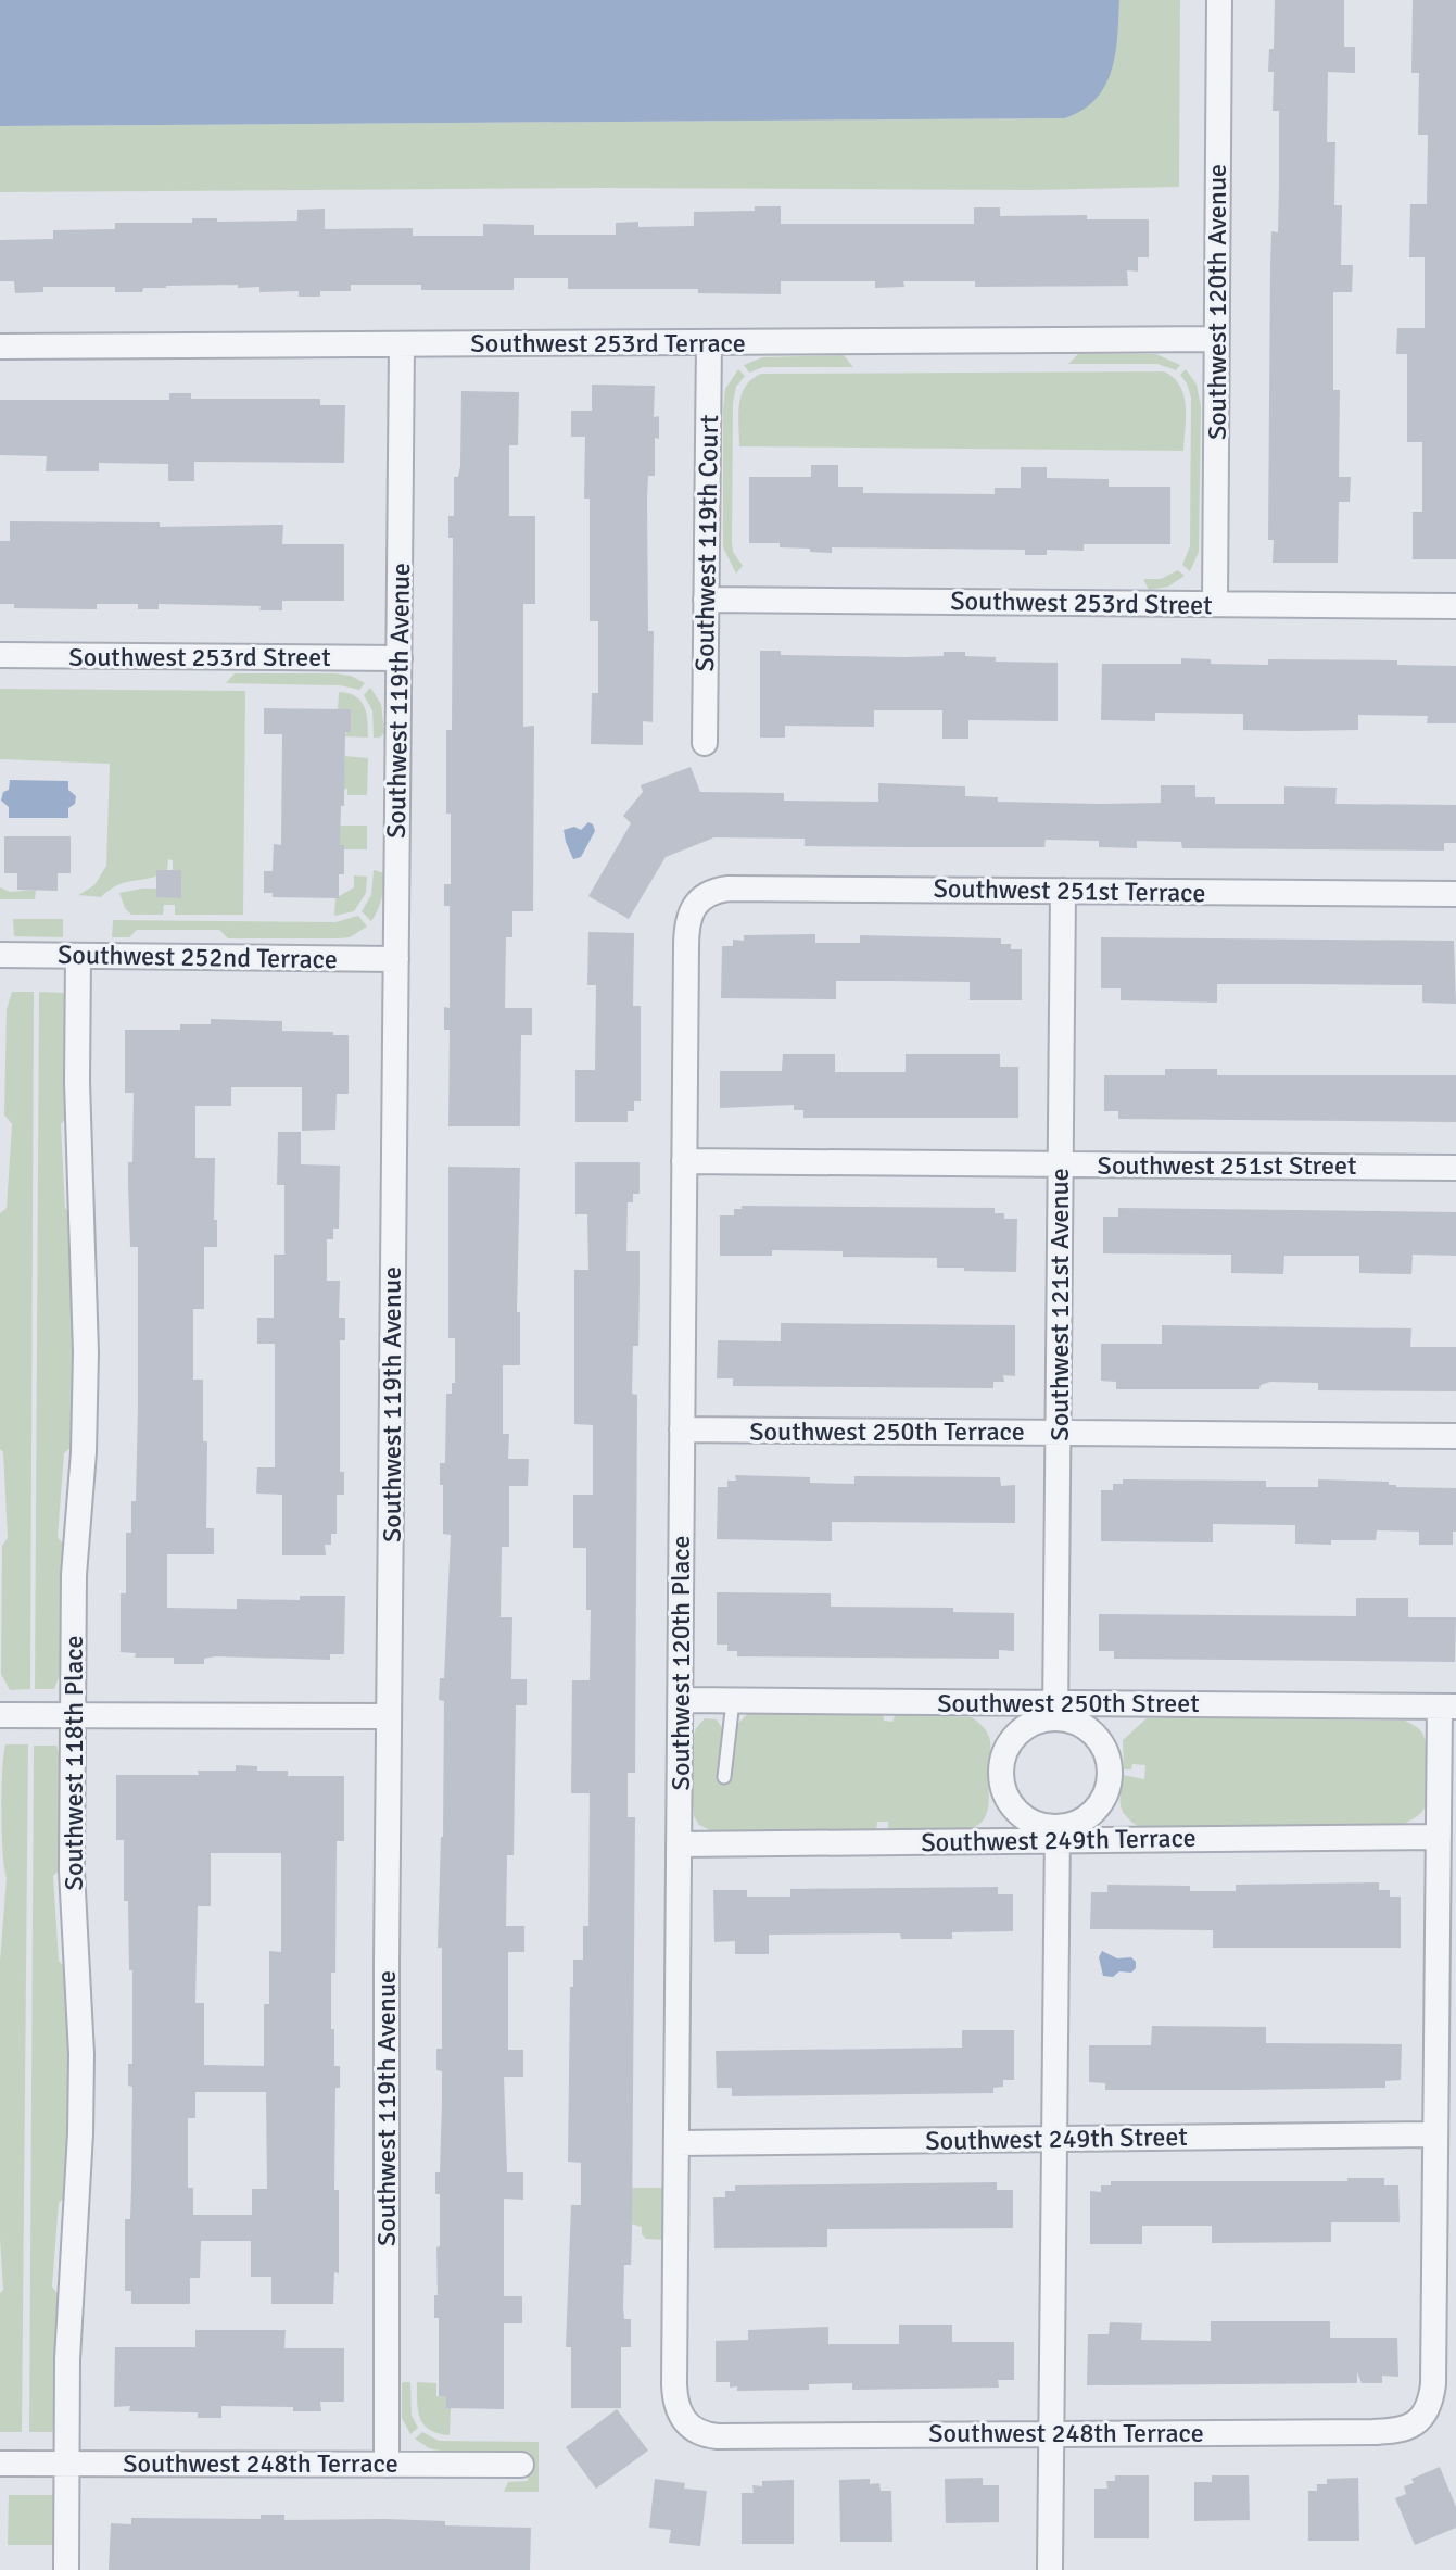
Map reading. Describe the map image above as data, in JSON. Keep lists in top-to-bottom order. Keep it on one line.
{"streets":{"street":["Southwest 120th Avenue","Southwest 253rd Terrace","Southwest 119th Court","Southwest 253rd Street","Southwest 119th Avenue","Southwest 251st Terrace","Southwest 252nd Terrace","Southwest 251st Street","Southwest 121st Avenue","Southwest 250th Terrace","Southwest 120th Place","Southwest 250th Street","Southwest 118th Place","Southwest 249th Terrace","Southwest 249th Street","Southwest 248th Terrace"]},"crossings":[["Southwest 120th Avenue","Southwest 253rd Terrace"],["Southwest 120th Avenue","Southwest 253rd Street"],["Southwest 253rd Terrace","Southwest 119th Court"],["Southwest 253rd Terrace","Southwest 119th Avenue"],["Southwest 119th Court","Southwest 253rd Street"],["Southwest 253rd Street","Southwest 119th Avenue"],["Southwest 119th Avenue","Southwest 252nd Terrace"],["Southwest 119th Avenue","Southwest 248th Terrace"],["Southwest 251st Terrace","Southwest 121st Avenue"],["Southwest 251st Terrace","Southwest 120th Place"],["Southwest 252nd Terrace","Southwest 118th Place"],["Southwest 251st Street","Southwest 121st Avenue"],["Southwest 251st Street","Southwest 120th Place"],["Southwest 121st Avenue","Southwest 250th Terrace"],["Southwest 121st Avenue","Southwest 250th Street"],["Southwest 121st Avenue","Southwest 249th Terrace"],["Southwest 250th Terrace","Southwest 120th Place"],["Southwest 120th Place","Southwest 250th Street"],["Southwest 120th Place","Southwest 249th Terrace"],["Southwest 120th Place","Southwest 249th Street"],["Southwest 120th Place","Southwest 248th Terrace"],["Southwest 250th Street","Southwest 249th Terrace"],["Southwest 118th Place","Southwest 248th Terrace"],["Southwest 249th Street","Southwest 248th Terrace"]]}
